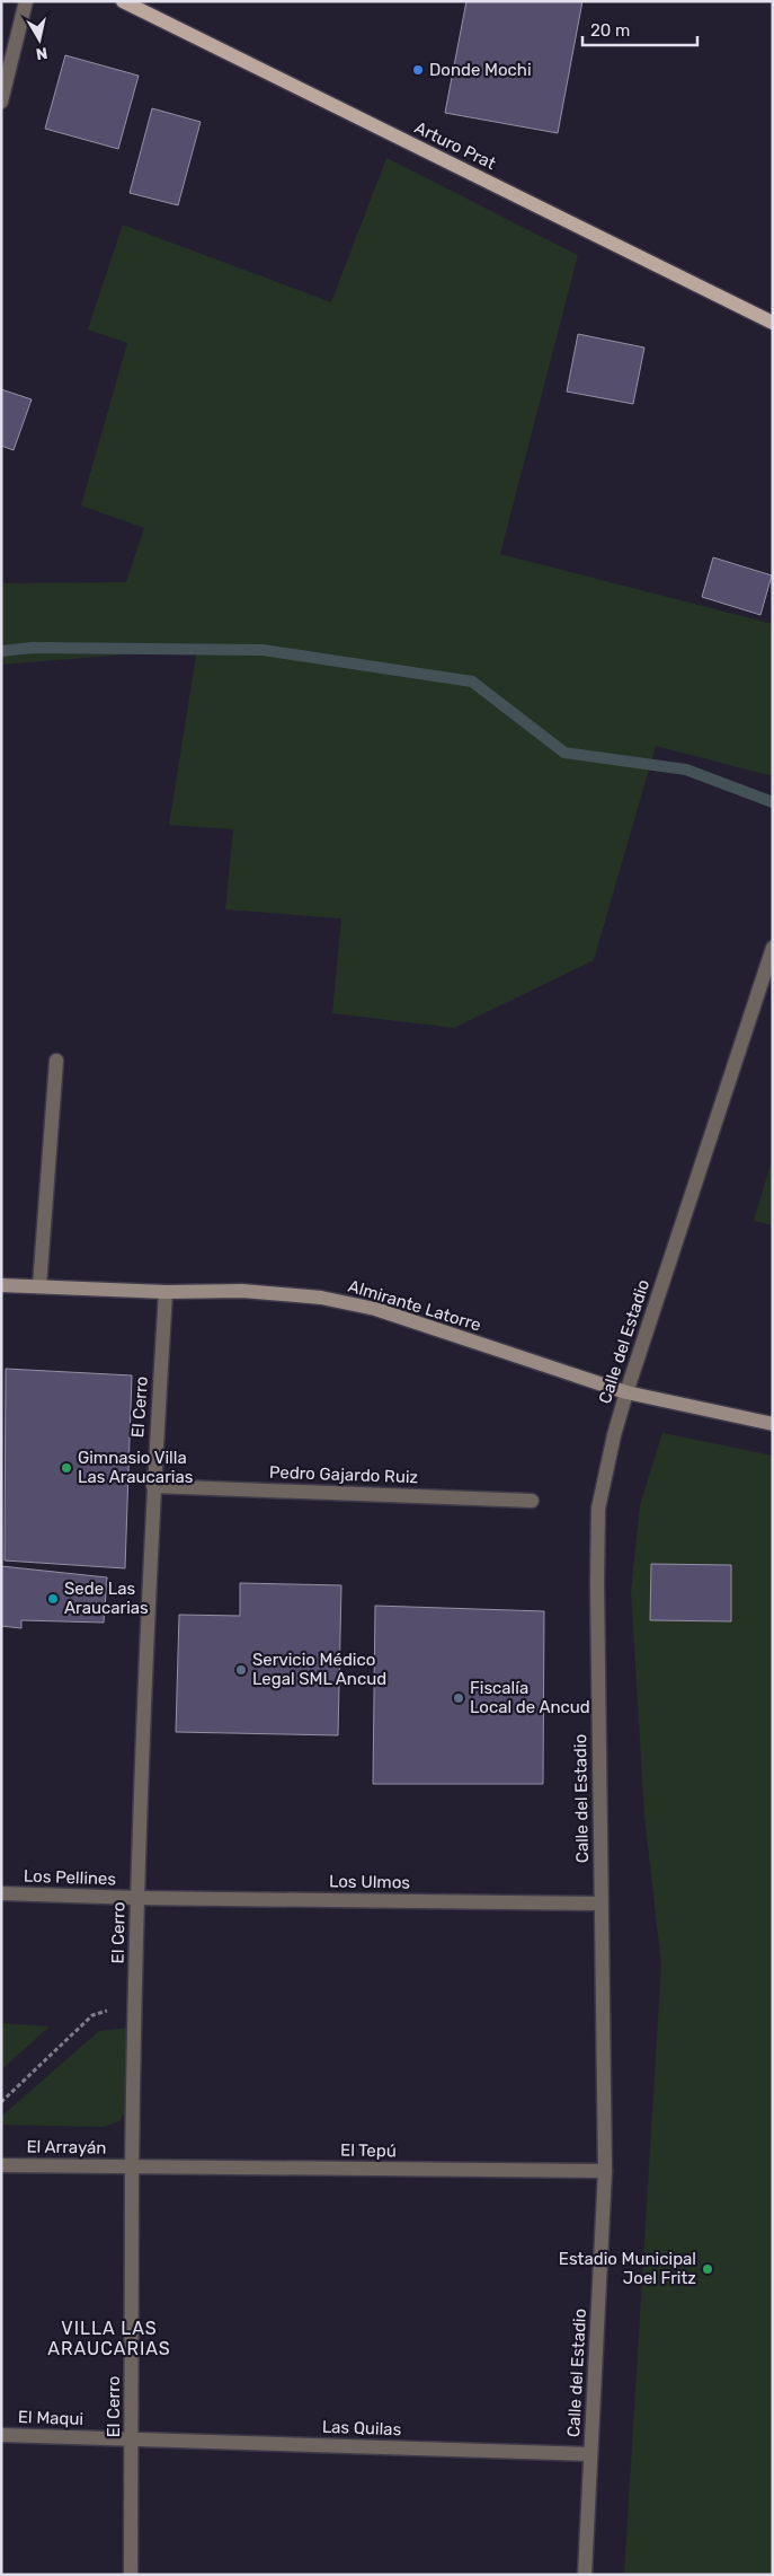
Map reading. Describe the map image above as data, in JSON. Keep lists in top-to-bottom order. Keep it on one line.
{"streets":{"main road":["Arturo Prat","Almirante Latorre"],"street":["Calle del Estadio","El Cerro","Pedro Gajardo Ruiz","Los Pellines","Los Ulmos","El Arrayán","El Tepú","El Maqui","Las Quilas"]},"crossings":[["Almirante Latorre","Calle del Estadio"],["Almirante Latorre","El Cerro"],["Calle del Estadio","Los Ulmos"],["Calle del Estadio","El Tepú"],["Calle del Estadio","Las Quilas"],["El Cerro","Pedro Gajardo Ruiz"],["El Cerro","Los Pellines"],["El Cerro","Los Ulmos"],["El Cerro","El Arrayán"],["El Cerro","El Tepú"],["El Cerro","El Maqui"],["El Cerro","Las Quilas"],["Los Pellines","Los Ulmos"],["El Arrayán","El Tepú"],["El Maqui","Las Quilas"]],"districts":["VILLA LAS ARAUCARIAS"],"places":["Donde Mochi","Gimnasio Villa Las Araucarias","Sede Las Araucarias","Servicio Médico Legal SML Ancud","Fiscalía Local de Ancud","Estadio Municipal Joel Fritz"],"scale_bar":"20 m","north":"bottom"}
